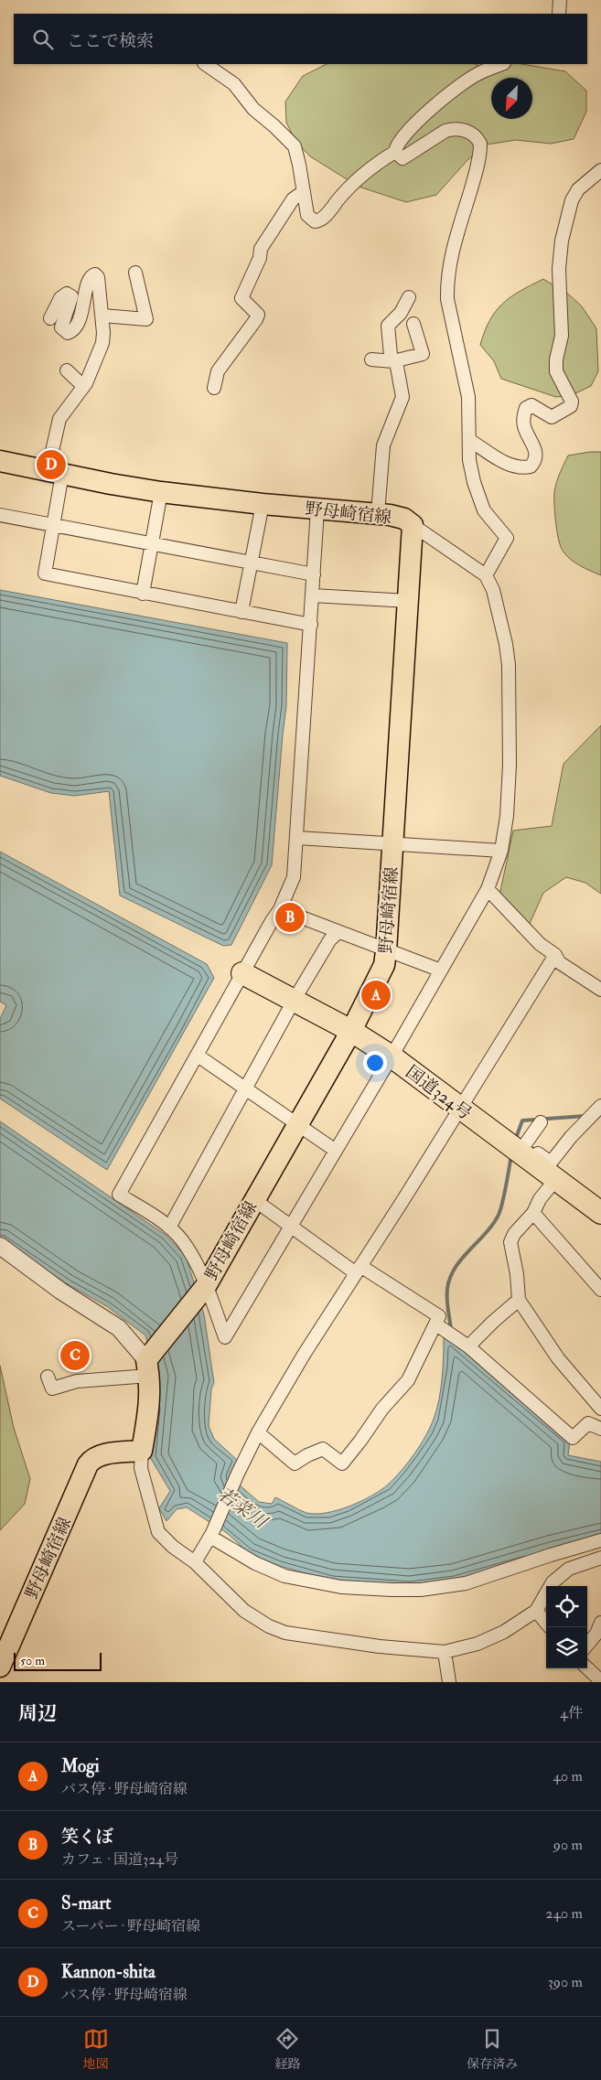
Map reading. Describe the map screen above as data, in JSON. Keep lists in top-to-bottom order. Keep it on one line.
{"streets":{"highway":["国道324号"],"main road":["野母崎宿線"]},"crossings":[["野母崎宿線","国道324号"]],"water":["若菜川"],"scale_bar":"50 m","north":"bottom left","page":{"search":"ここで検索","pins":["D","B","A","C"],"scale":"50 m","heading":["周辺","4件"],"list":[{"mark":"A","name":"Mogi","note":"バス停 · 野母崎宿線","value":"40 m"},{"mark":"B","name":"笑くぼ","note":"カフェ · 国道324号","value":"90 m"},{"mark":"C","name":"S-mart","note":"スーパー · 野母崎宿線","value":"240 m"},{"mark":"D","name":"Kannon-shita","note":"バス停 · 野母崎宿線","value":"390 m"}],"nav":["地図","経路","保存済み"]}}
